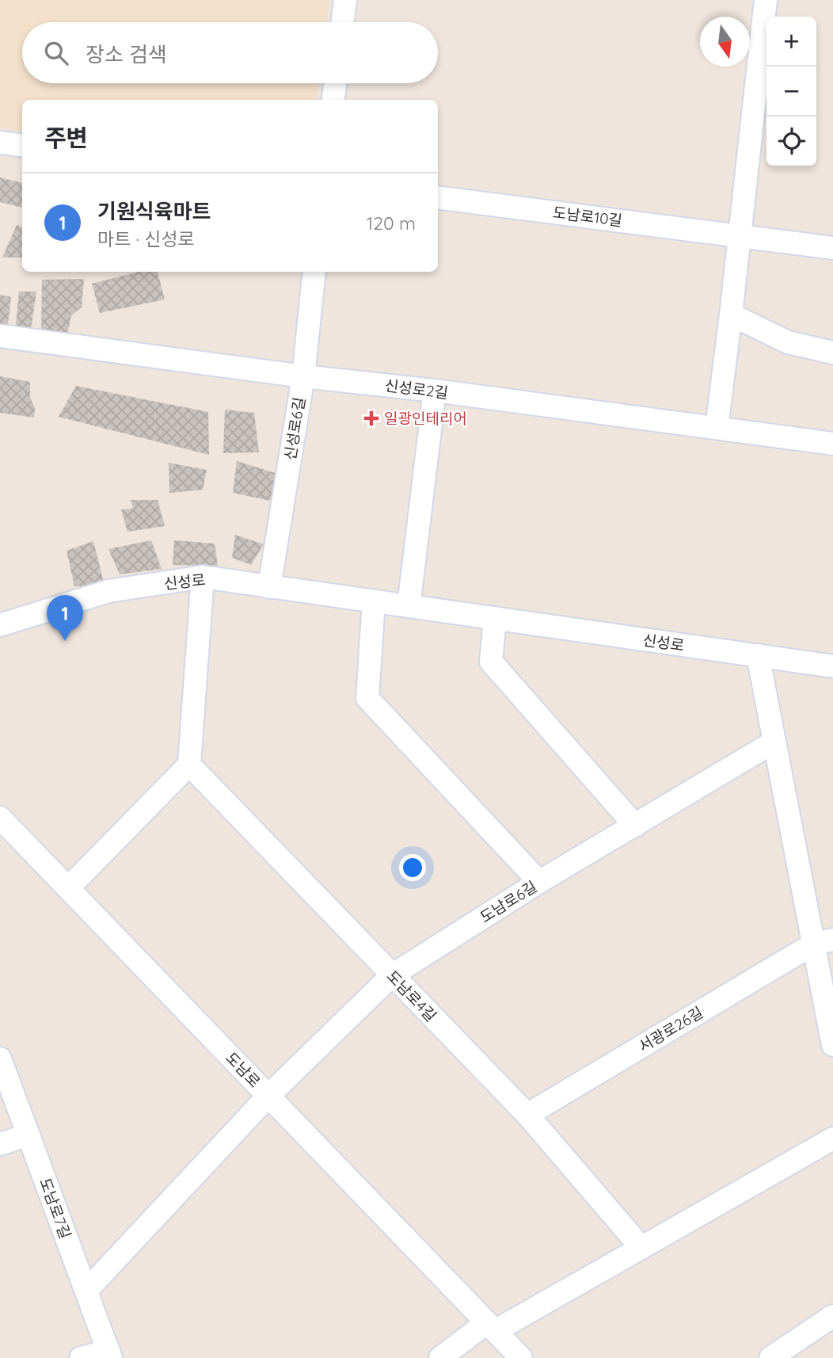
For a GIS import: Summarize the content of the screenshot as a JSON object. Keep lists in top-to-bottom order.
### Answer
{
  "streets": {
    "street": [
      "도남로10길",
      "신성로2길",
      "신성로6길",
      "신성로",
      "도남로6길",
      "도남로4길",
      "서광로26길",
      "도남로",
      "도남로7길"
    ]
  },
  "crossings": [
    ["신성로2길", "신성로6길"],
    ["신성로6길", "신성로"],
    ["도남로6길", "도남로4길"],
    ["도남로6길", "도남로"],
    ["도남로6길", "도남로7길"],
    ["도남로4길", "서광로26길"]
  ],
  "places": {
    "health": ["일광인테리어"]
  },
  "north": "bottom",
  "page": {
    "map_buttons": ["+", "−"],
    "search": "장소 검색",
    "heading": "주변",
    "list": [
      {
        "mark": "1",
        "name": "기원식육마트",
        "note": "마트 · 신성로",
        "value": "120 m"
      }
    ],
    "pins": "1"
  }
}
